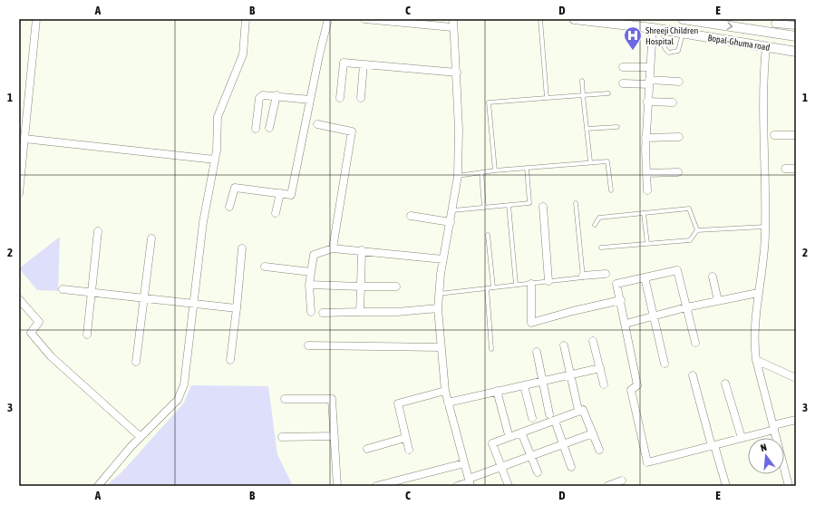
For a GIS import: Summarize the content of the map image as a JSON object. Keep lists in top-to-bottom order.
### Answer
{
  "streets": {
    "street": ["Bopal-Ghuma road"]
  },
  "places": {
    "hospital": ["Shreeji Children Hospital"]
  },
  "north": "top",
  "grid": {
    "columns": [
      "A",
      "B",
      "C",
      "D",
      "E"
    ],
    "rows": ["1", "2", "3"]
  }
}
